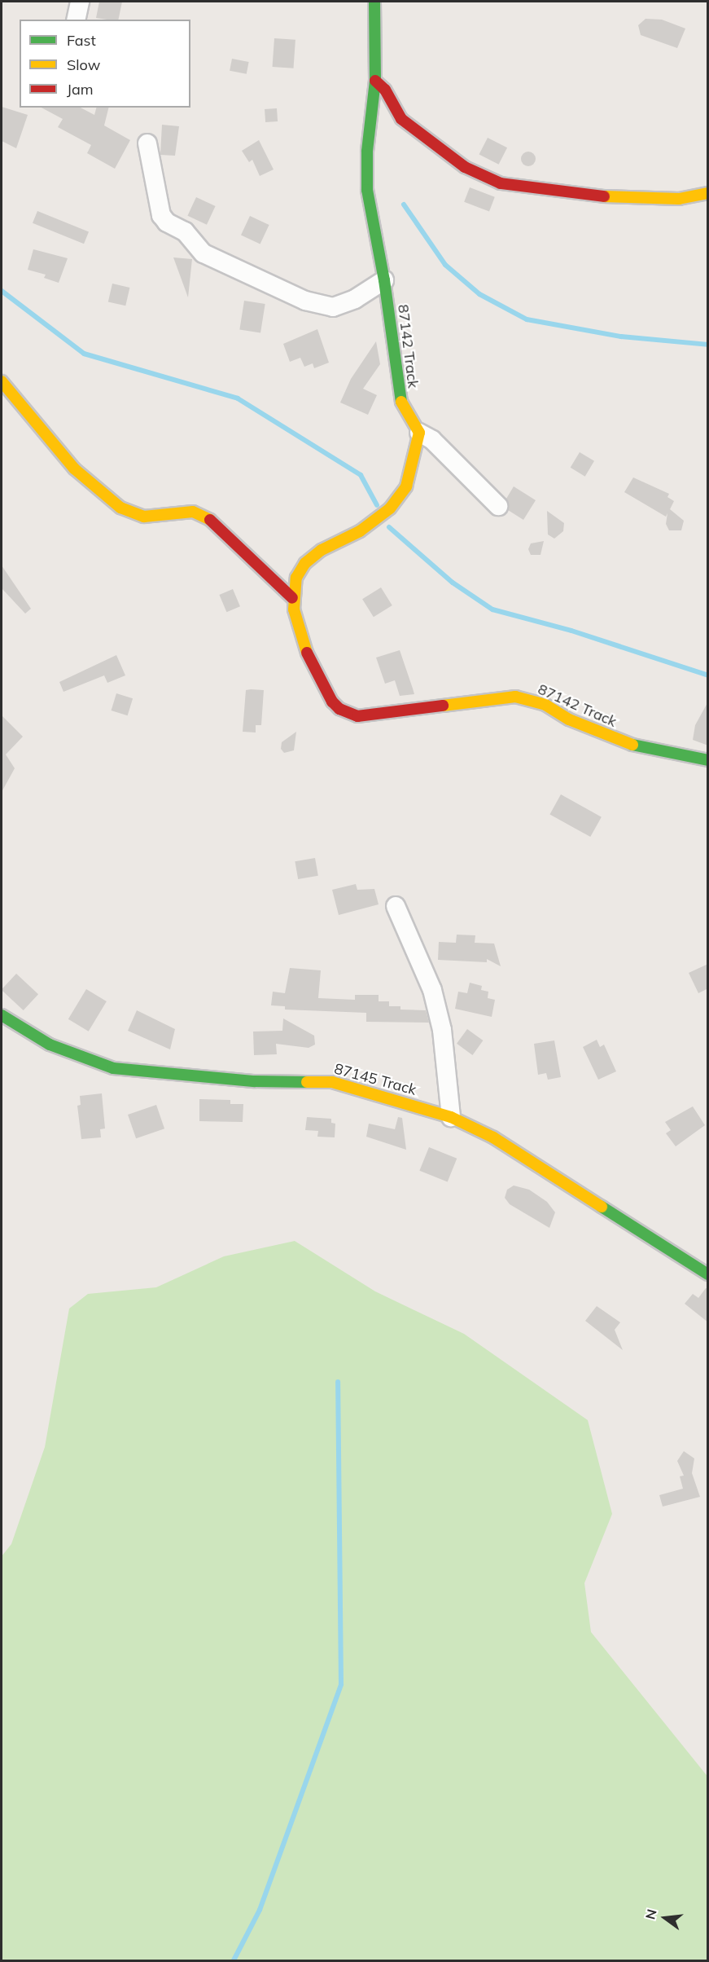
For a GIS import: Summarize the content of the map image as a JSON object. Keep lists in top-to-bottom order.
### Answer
{
  "streets": {
    "street": ["87142 Track", "87145 Track"]
  },
  "legend": ["Fast", "Slow", "Jam"],
  "north": "left"
}
